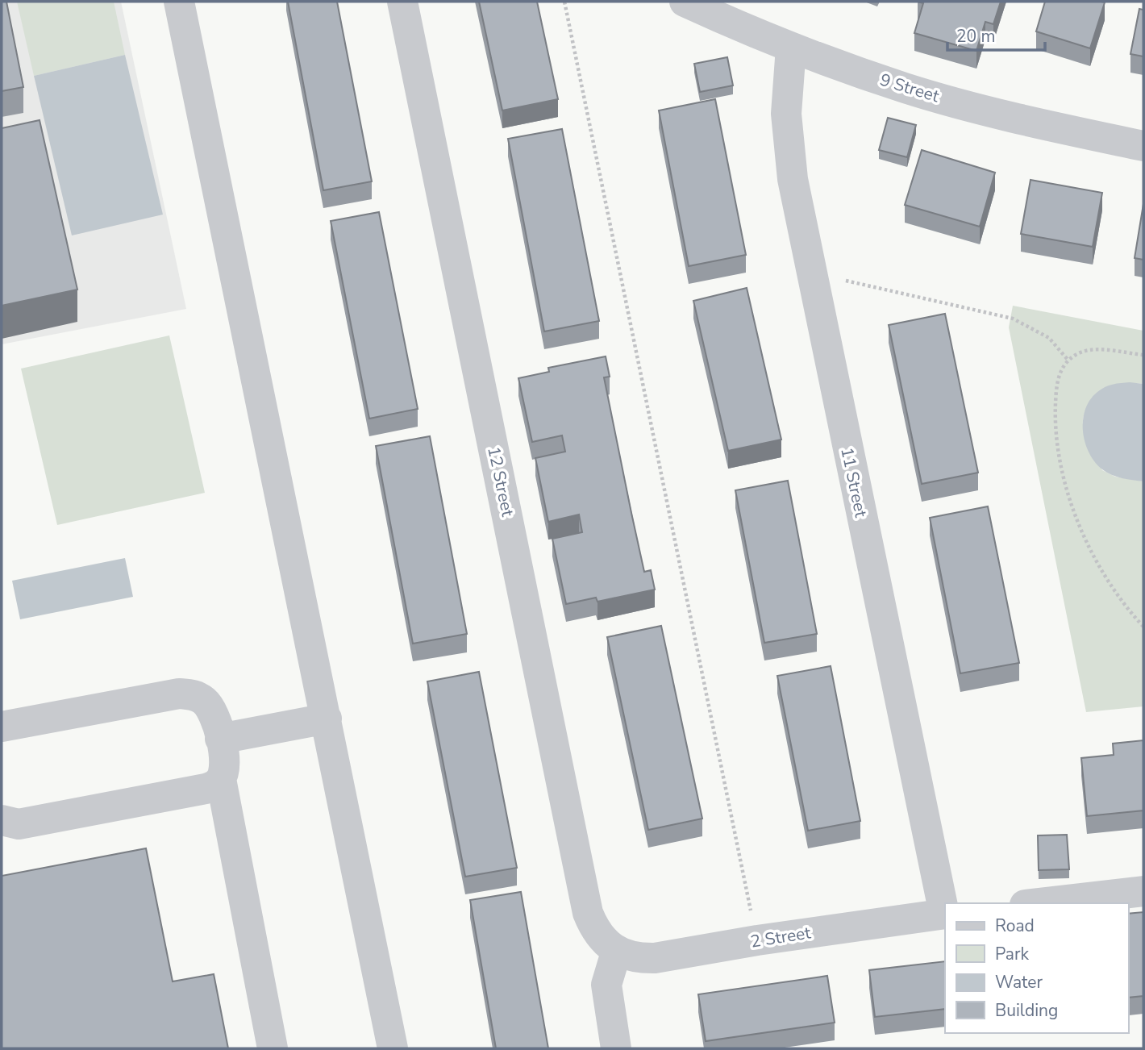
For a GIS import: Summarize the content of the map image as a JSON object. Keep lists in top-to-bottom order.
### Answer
{
  "streets": {
    "street": [
      "9 Street",
      "12 Street",
      "11 Street",
      "2 Street"
    ]
  },
  "crossings": [
    ["9 Street", "11 Street"],
    ["12 Street", "2 Street"],
    ["11 Street", "2 Street"]
  ],
  "legend": [
    "Road",
    "Park",
    "Water",
    "Building"
  ],
  "scale_bar": "20 m"
}
